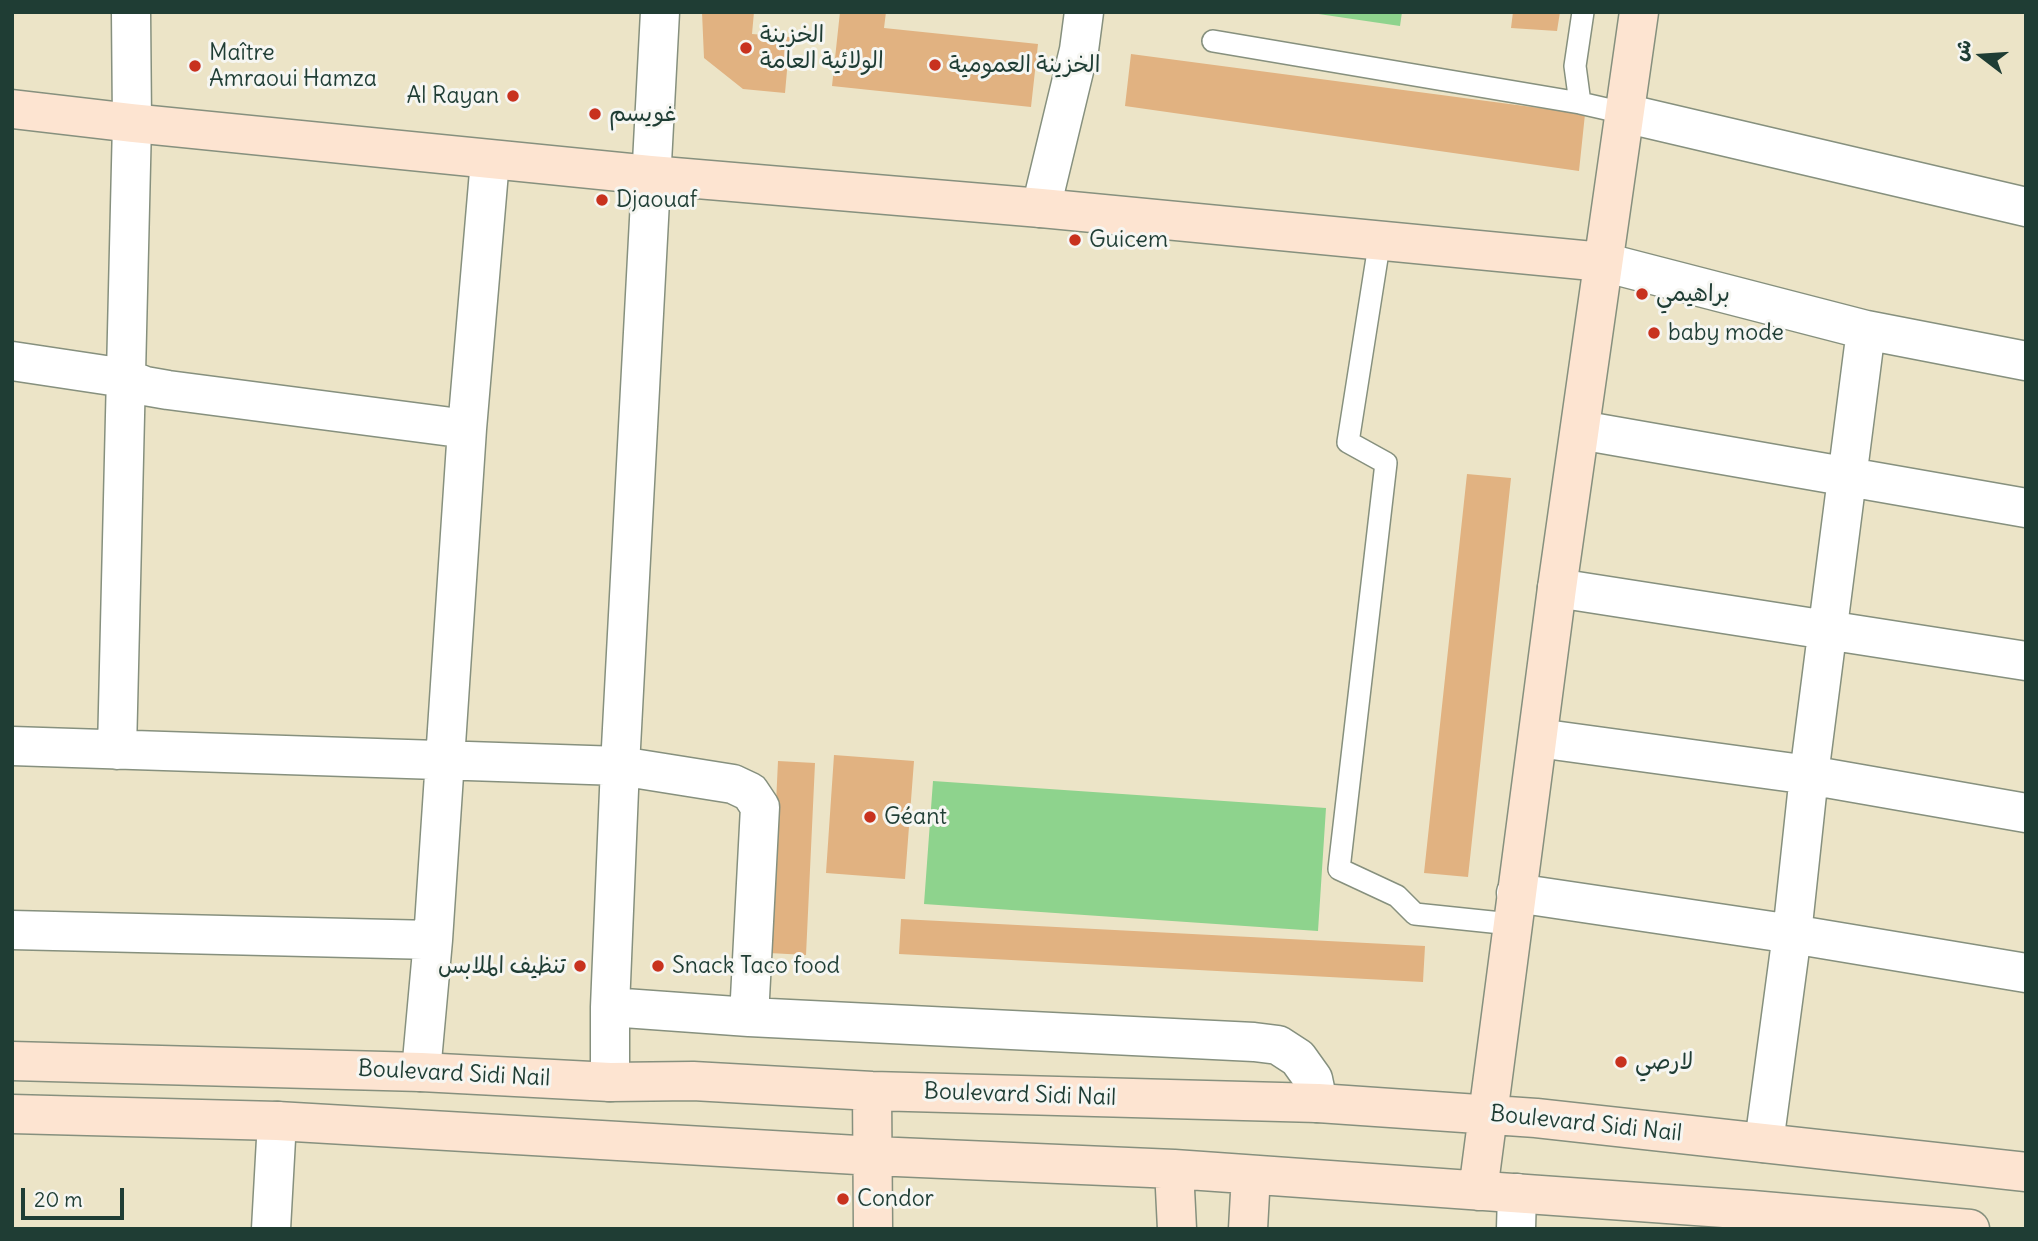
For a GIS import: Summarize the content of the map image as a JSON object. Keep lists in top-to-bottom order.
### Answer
{
  "streets": {
    "main road": ["Boulevard Sidi Nail"]
  },
  "places": [
    "الخزينة الولائية العامة",
    "الخزينة العمومية",
    "Maître Amraoui Hamza",
    "Al Rayan",
    "غويسم",
    "Djaouaf",
    "Guicem",
    "براهيمي",
    "baby mode",
    "Géant",
    "تنظيف الملابس",
    "Snack Taco food",
    "لارصي",
    "Condor"
  ],
  "scale_bar": "20 m",
  "north": "left"
}
